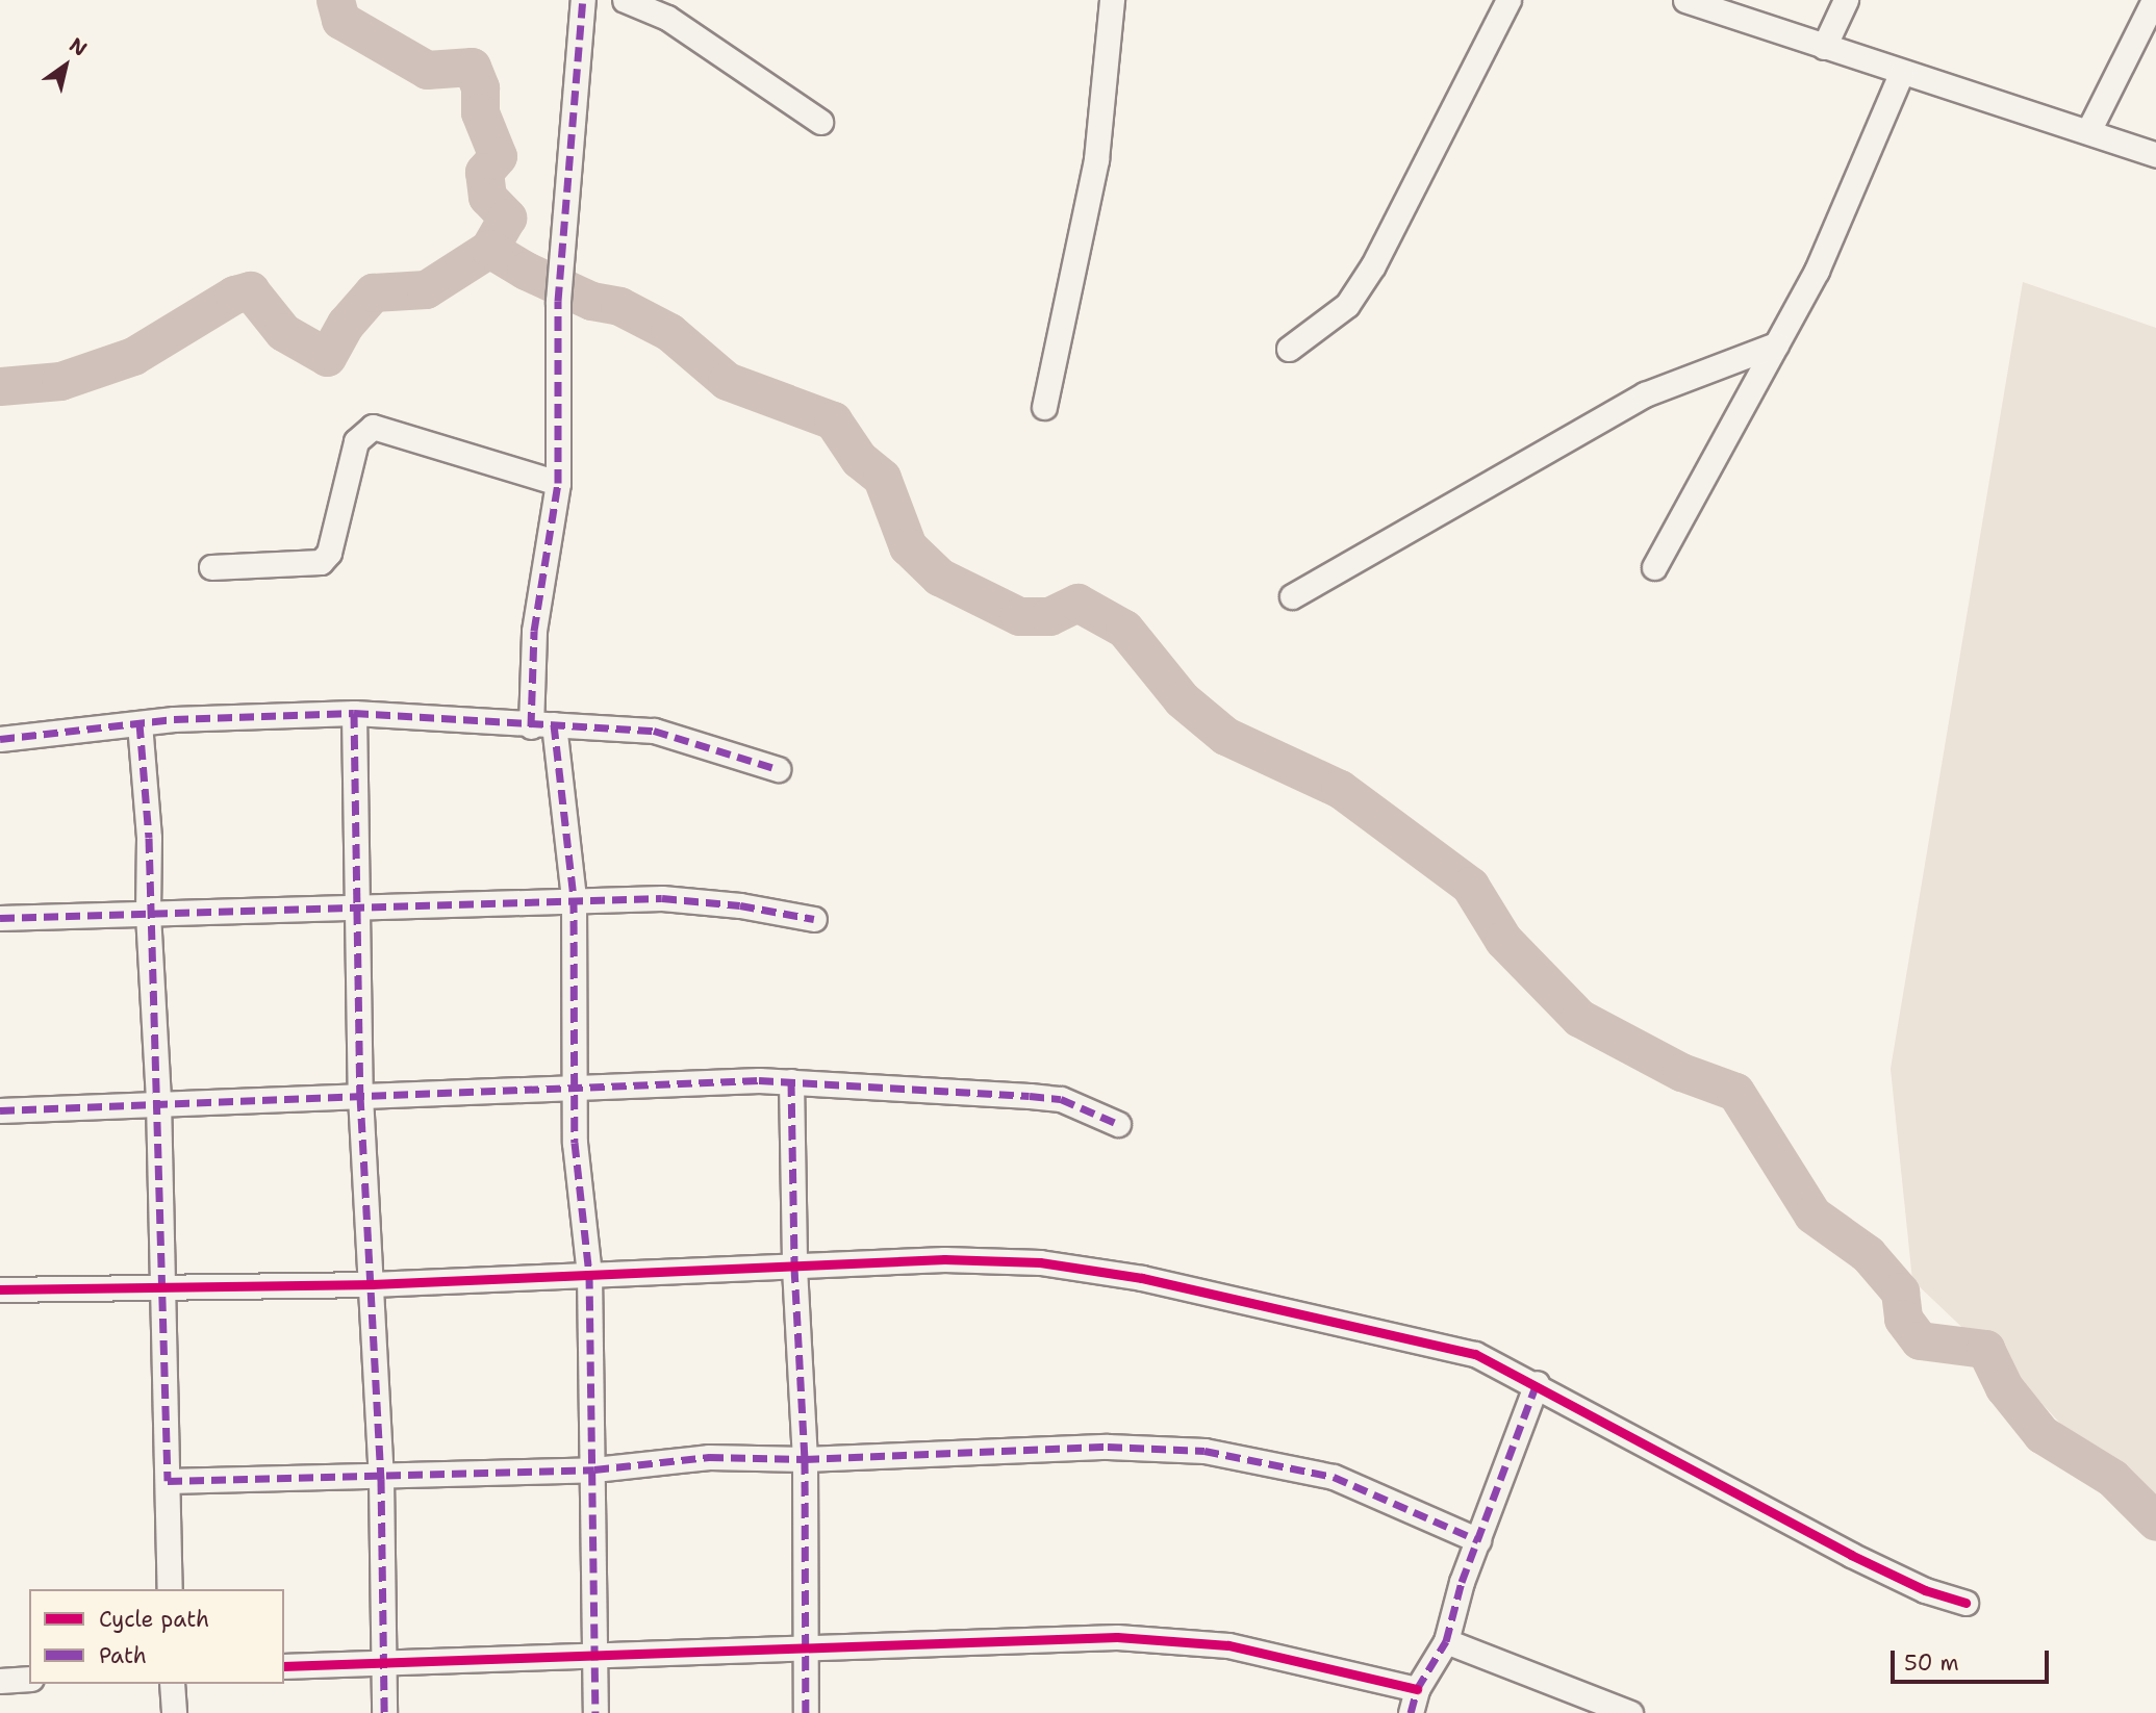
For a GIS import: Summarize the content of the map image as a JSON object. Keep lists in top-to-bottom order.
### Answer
{
  "legend": ["Cycle path", "Path"],
  "scale_bar": "50 m",
  "north": "top right"
}
